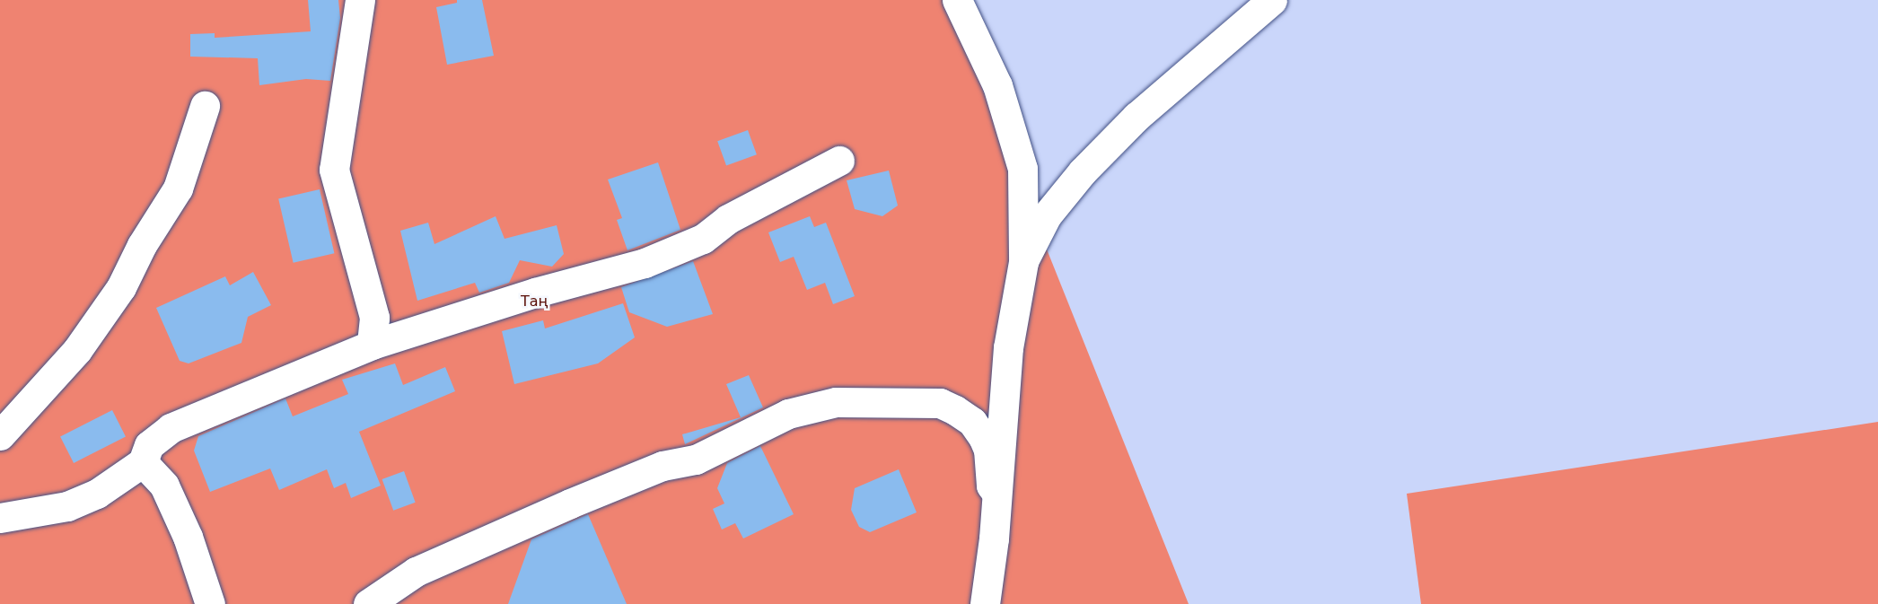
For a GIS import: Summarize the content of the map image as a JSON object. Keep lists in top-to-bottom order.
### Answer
{
  "parks": ["Таң"]
}
